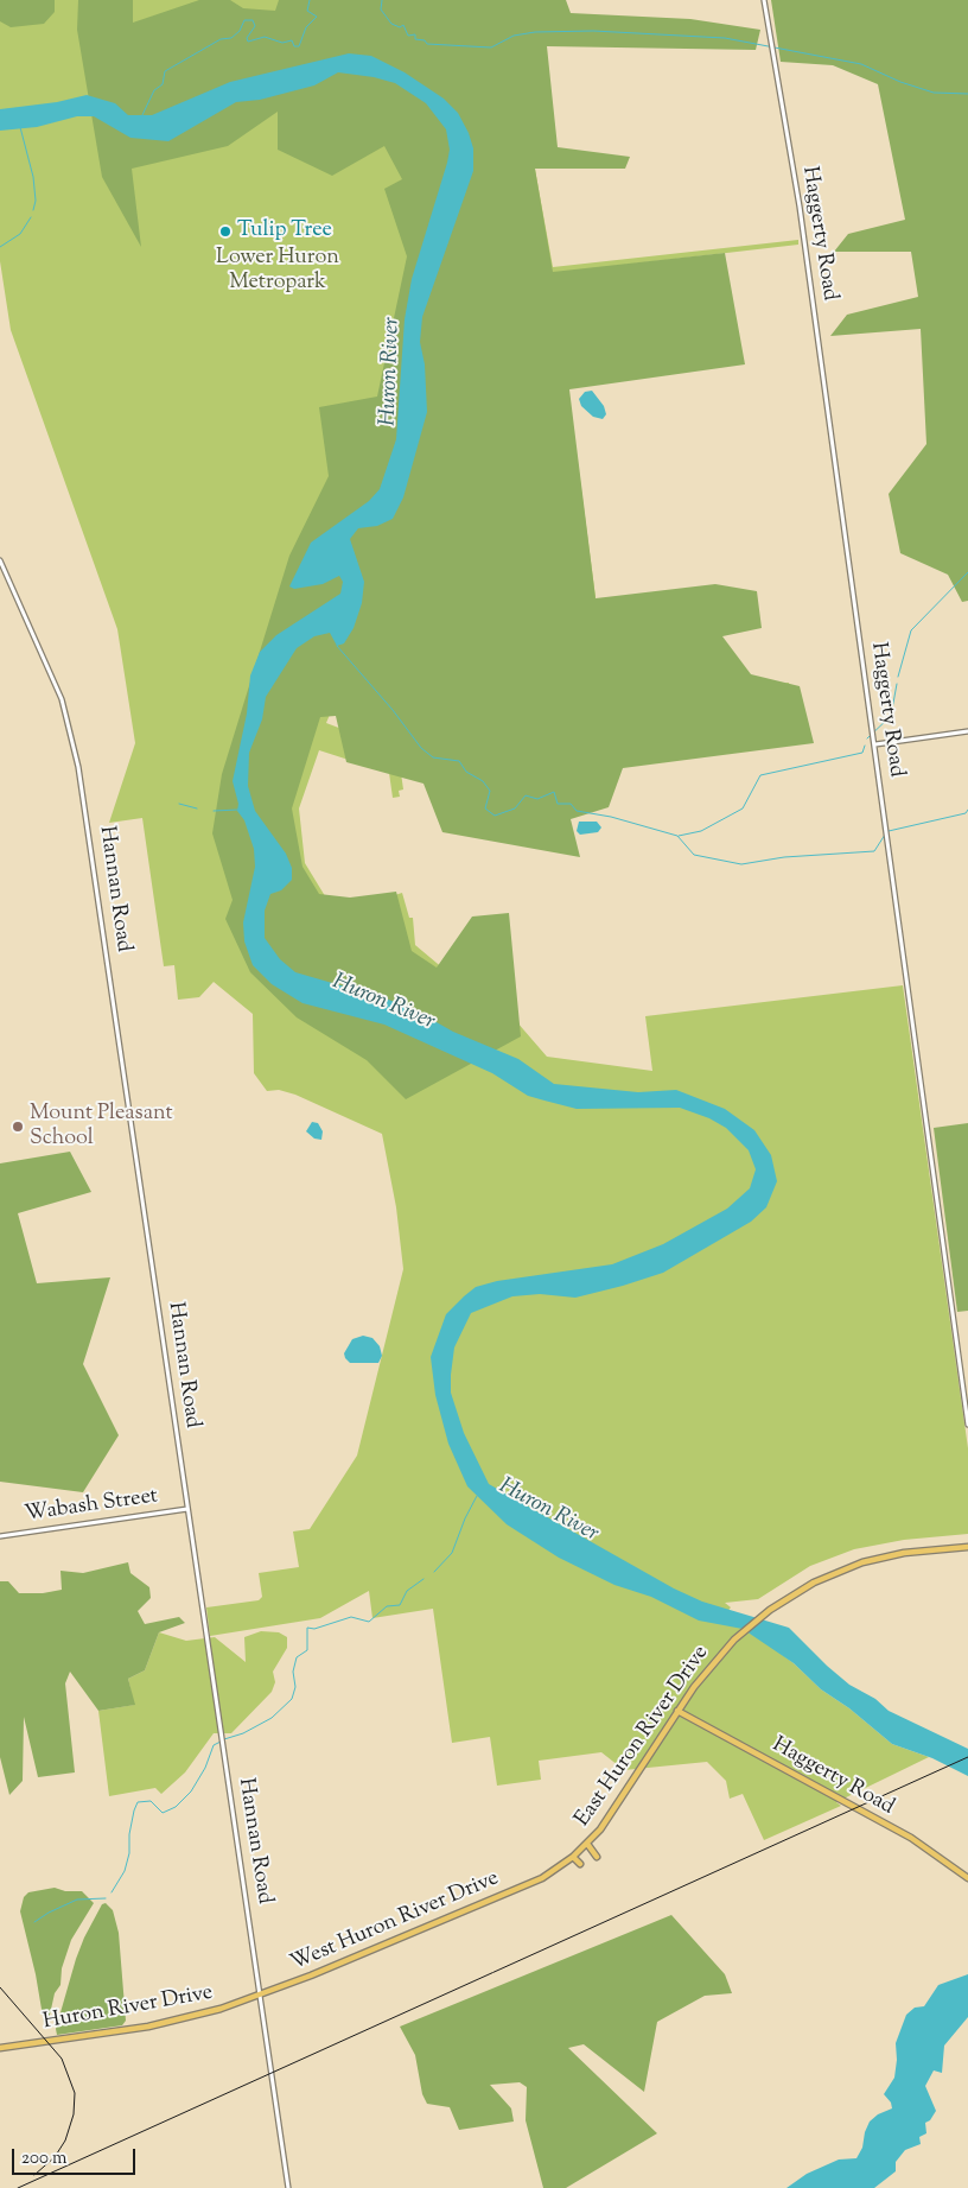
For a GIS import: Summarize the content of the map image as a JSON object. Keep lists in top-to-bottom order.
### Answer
{
  "streets": {
    "main road": [
      "Haggerty Road",
      "East Huron River Drive",
      "West Huron River Drive",
      "Huron River Drive"
    ],
    "street": ["Hannan Road", "Wabash Street"]
  },
  "crossings": [
    ["Haggerty Road", "East Huron River Drive"],
    ["Hannan Road", "Wabash Street"],
    ["Hannan Road", "West Huron River Drive"],
    ["Hannan Road", "Huron River Drive"],
    ["East Huron River Drive", "West Huron River Drive"],
    ["West Huron River Drive", "Huron River Drive"]
  ],
  "water": ["Huron River"],
  "parks": ["Lower Huron Metropark"],
  "places": ["Tulip Tree", "Mount Pleasant School"],
  "scale_bar": "200 m"
}
